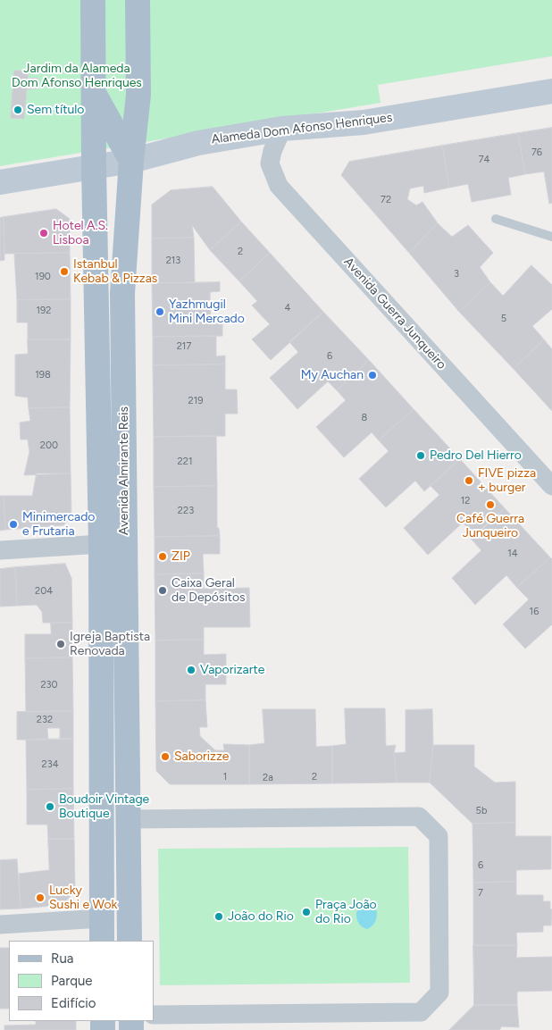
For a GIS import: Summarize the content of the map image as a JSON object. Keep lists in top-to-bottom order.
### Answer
{
  "streets": {
    "main road": ["Alameda Dom Afonso Henriques", "Avenida Almirante Reis"],
    "street": ["Avenida Guerra Junqueiro"]
  },
  "crossings": [
    ["Alameda Dom Afonso Henriques", "Avenida Guerra Junqueiro"],
    ["Alameda Dom Afonso Henriques", "Avenida Almirante Reis"]
  ],
  "parks": ["Jardim da Alameda Dom Afonso Henriques"],
  "places": [
    "Sem título",
    "Hotel A.S. Lisboa",
    "Istanbul Kebab & Pizzas",
    "Yazhmugil Mini Mercado",
    "My Auchan",
    "Pedro Del Hierro",
    "FIVE pizza + burger",
    "Café Guerra Junqueiro",
    "Minimercado e Frutaria",
    "ZIP",
    "Caixa Geral de Depósitos",
    "Igreja Baptista Renovada",
    "Vaporizarte",
    "Saborizze",
    "Boudoir Vintage Boutique",
    "Lucky Sushi e Wok",
    "Praça João do Rio",
    "João do Rio"
  ],
  "house_numbers": [
    "76",
    "74",
    "72",
    "2",
    "213",
    "3",
    "190",
    "4",
    "192",
    "5",
    "217",
    "6",
    "198",
    "219",
    "8",
    "200",
    "221",
    "12",
    "223",
    "14",
    "204",
    "16",
    "230",
    "232",
    "234",
    "1",
    "2",
    "2a",
    "5b",
    "6",
    "7"
  ],
  "legend": ["Rua", "Parque", "Edifício"]
}
